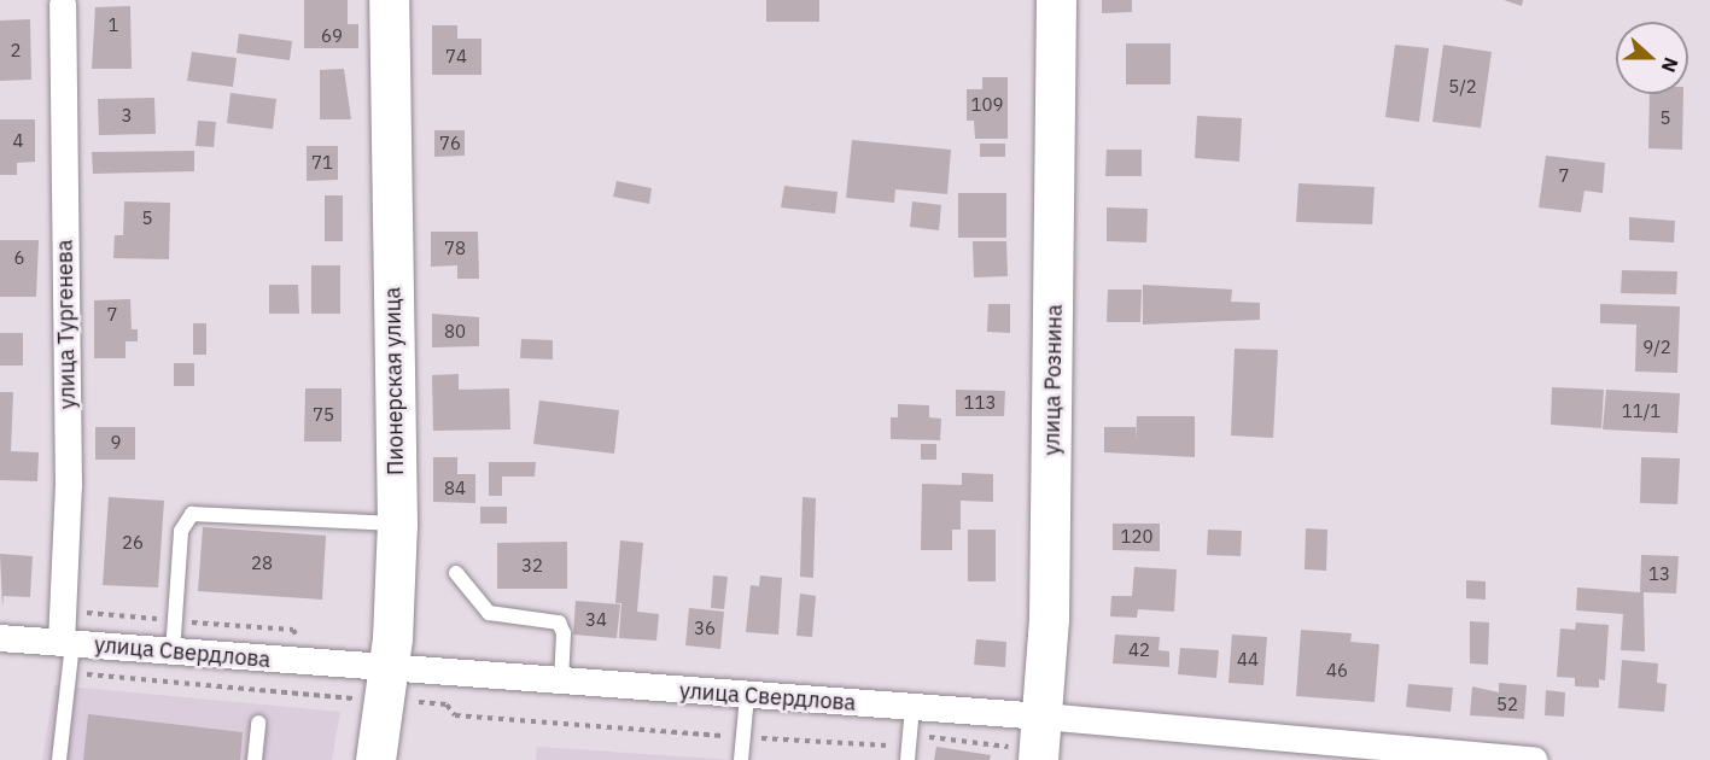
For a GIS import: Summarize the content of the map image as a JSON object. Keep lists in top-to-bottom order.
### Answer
{
  "streets": {
    "main road": ["улица Рознина", "Пионерская улица"],
    "street": ["улица Тургенева", "улица Свердлова"]
  },
  "crossings": [
    ["улица Тургенева", "улица Свердлова"],
    ["улица Рознина", "улица Свердлова"],
    ["Пионерская улица", "улица Свердлова"]
  ],
  "house_numbers": [
    "1",
    "69",
    "2",
    "74",
    "5/2",
    "109",
    "3",
    "5",
    "4",
    "76",
    "71",
    "7",
    "5",
    "78",
    "6",
    "7",
    "80",
    "9/2",
    "113",
    "11/1",
    "75",
    "9",
    "84",
    "120",
    "26",
    "28",
    "32",
    "13",
    "34",
    "36",
    "42",
    "44",
    "46",
    "52"
  ],
  "north": "right"
}
